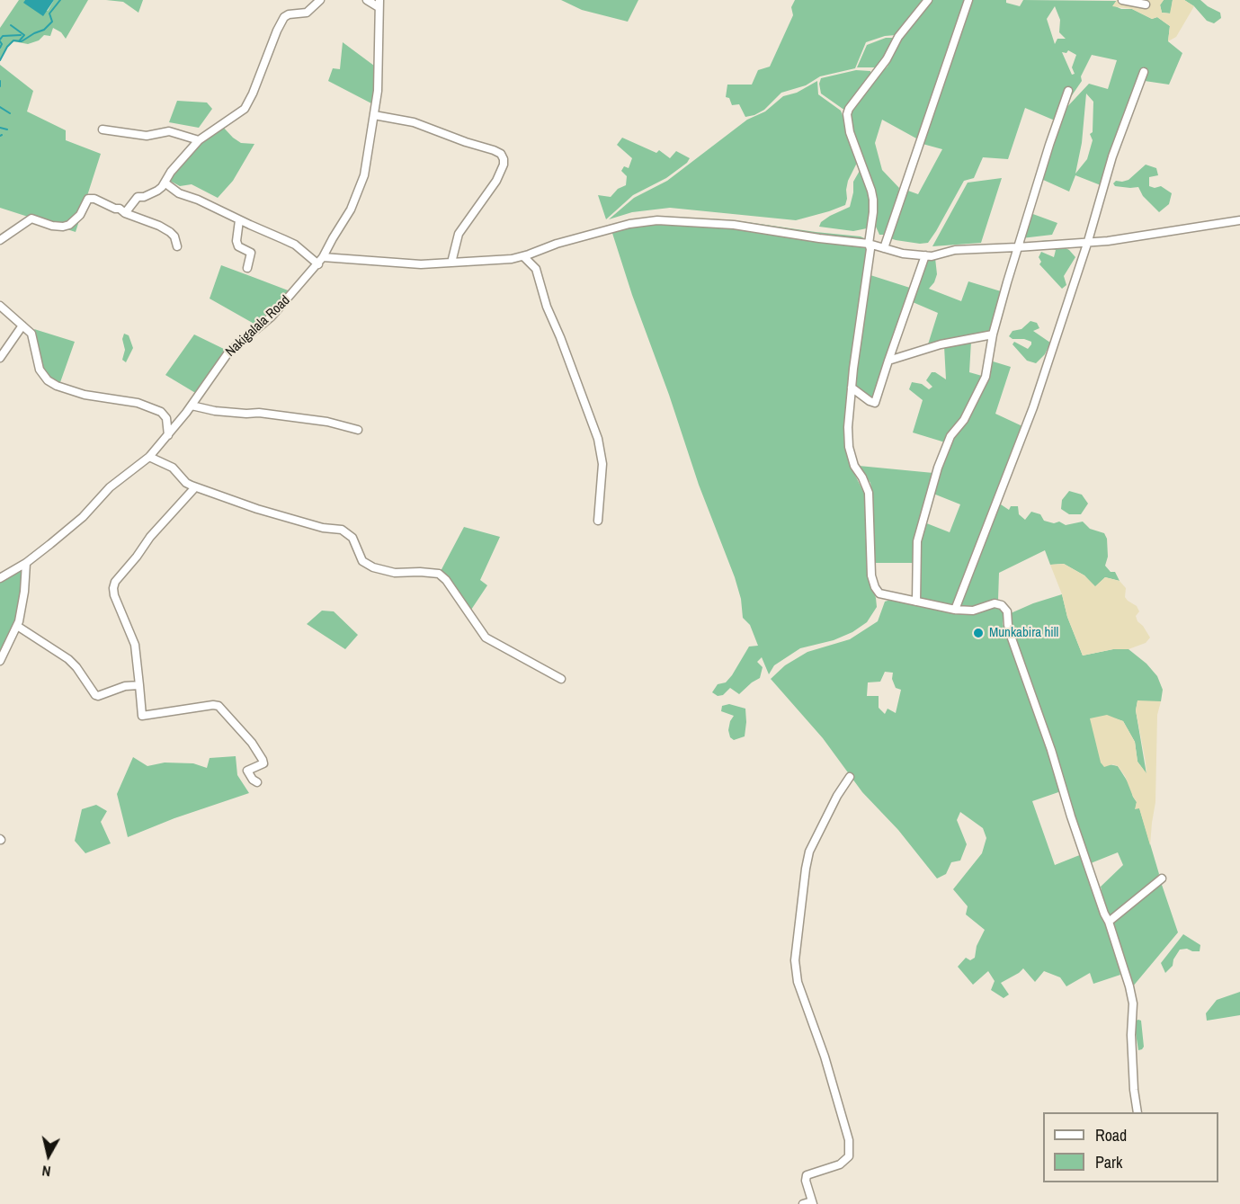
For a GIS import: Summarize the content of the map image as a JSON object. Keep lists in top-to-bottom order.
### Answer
{
  "streets": {
    "street": ["Nakigalala Road"]
  },
  "places": ["Munkabira hill"],
  "legend": ["Road", "Park"],
  "north": "bottom"
}
